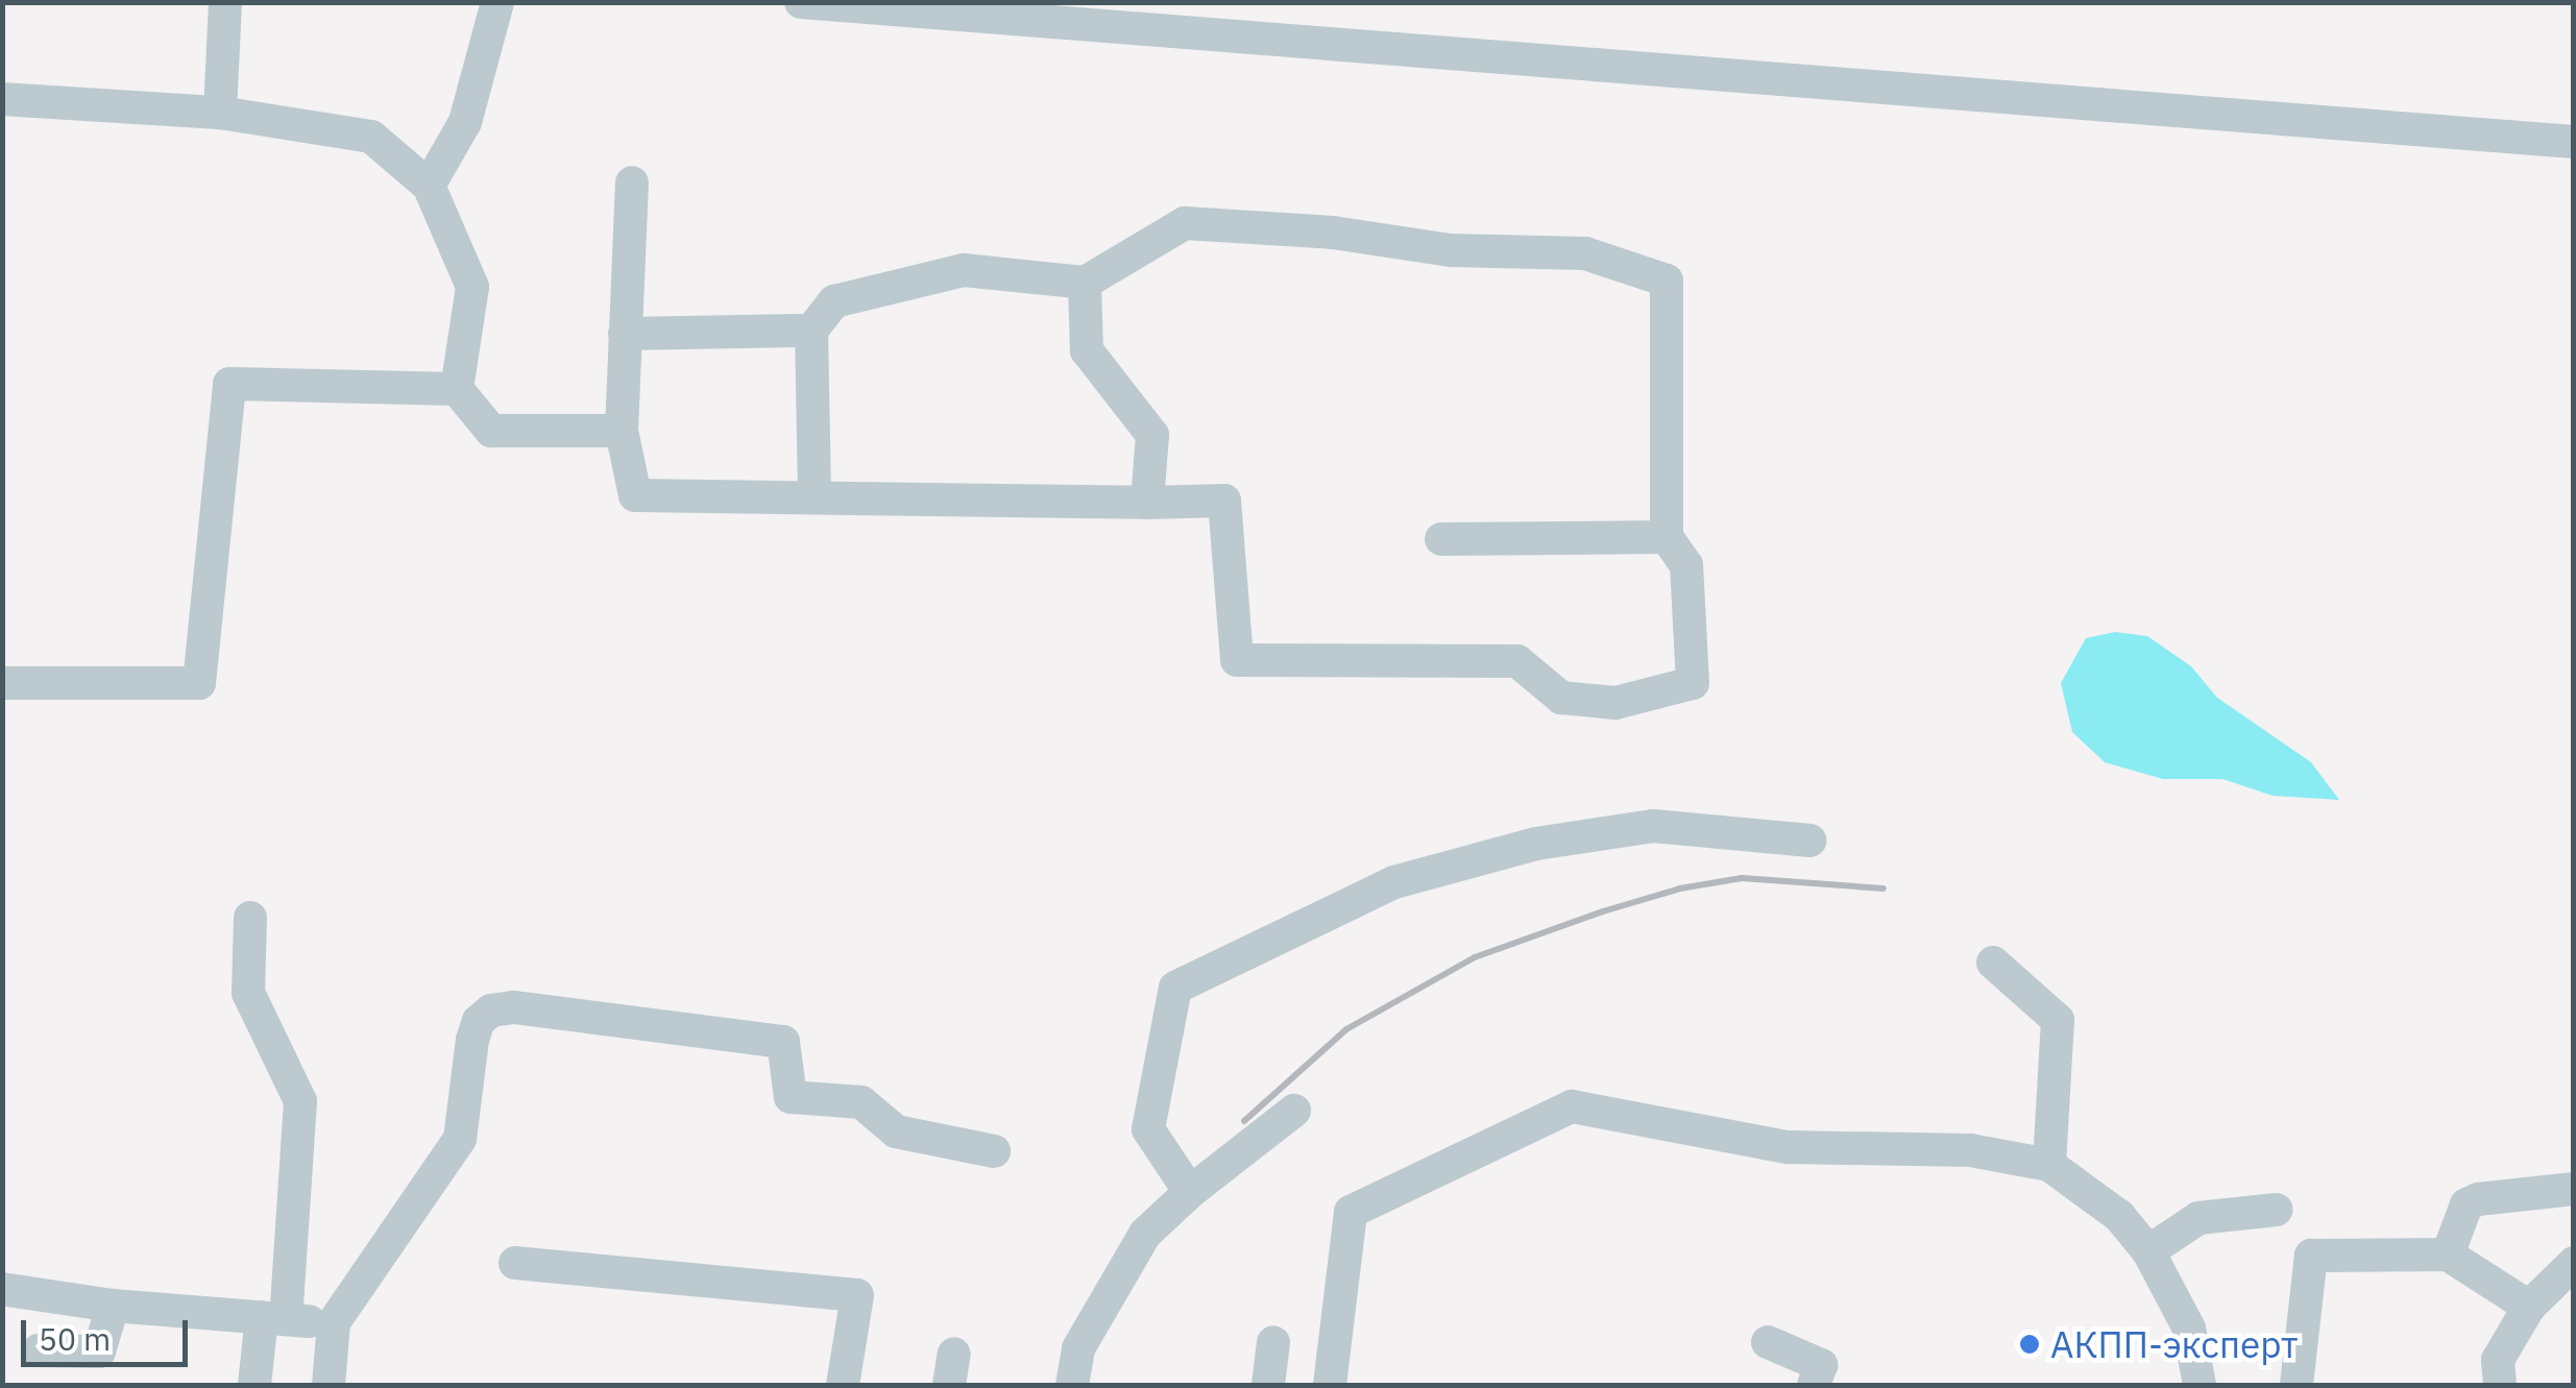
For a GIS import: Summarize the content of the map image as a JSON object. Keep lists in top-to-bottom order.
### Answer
{
  "places": ["АКПП-эксперт"],
  "scale_bar": "50 m"
}
